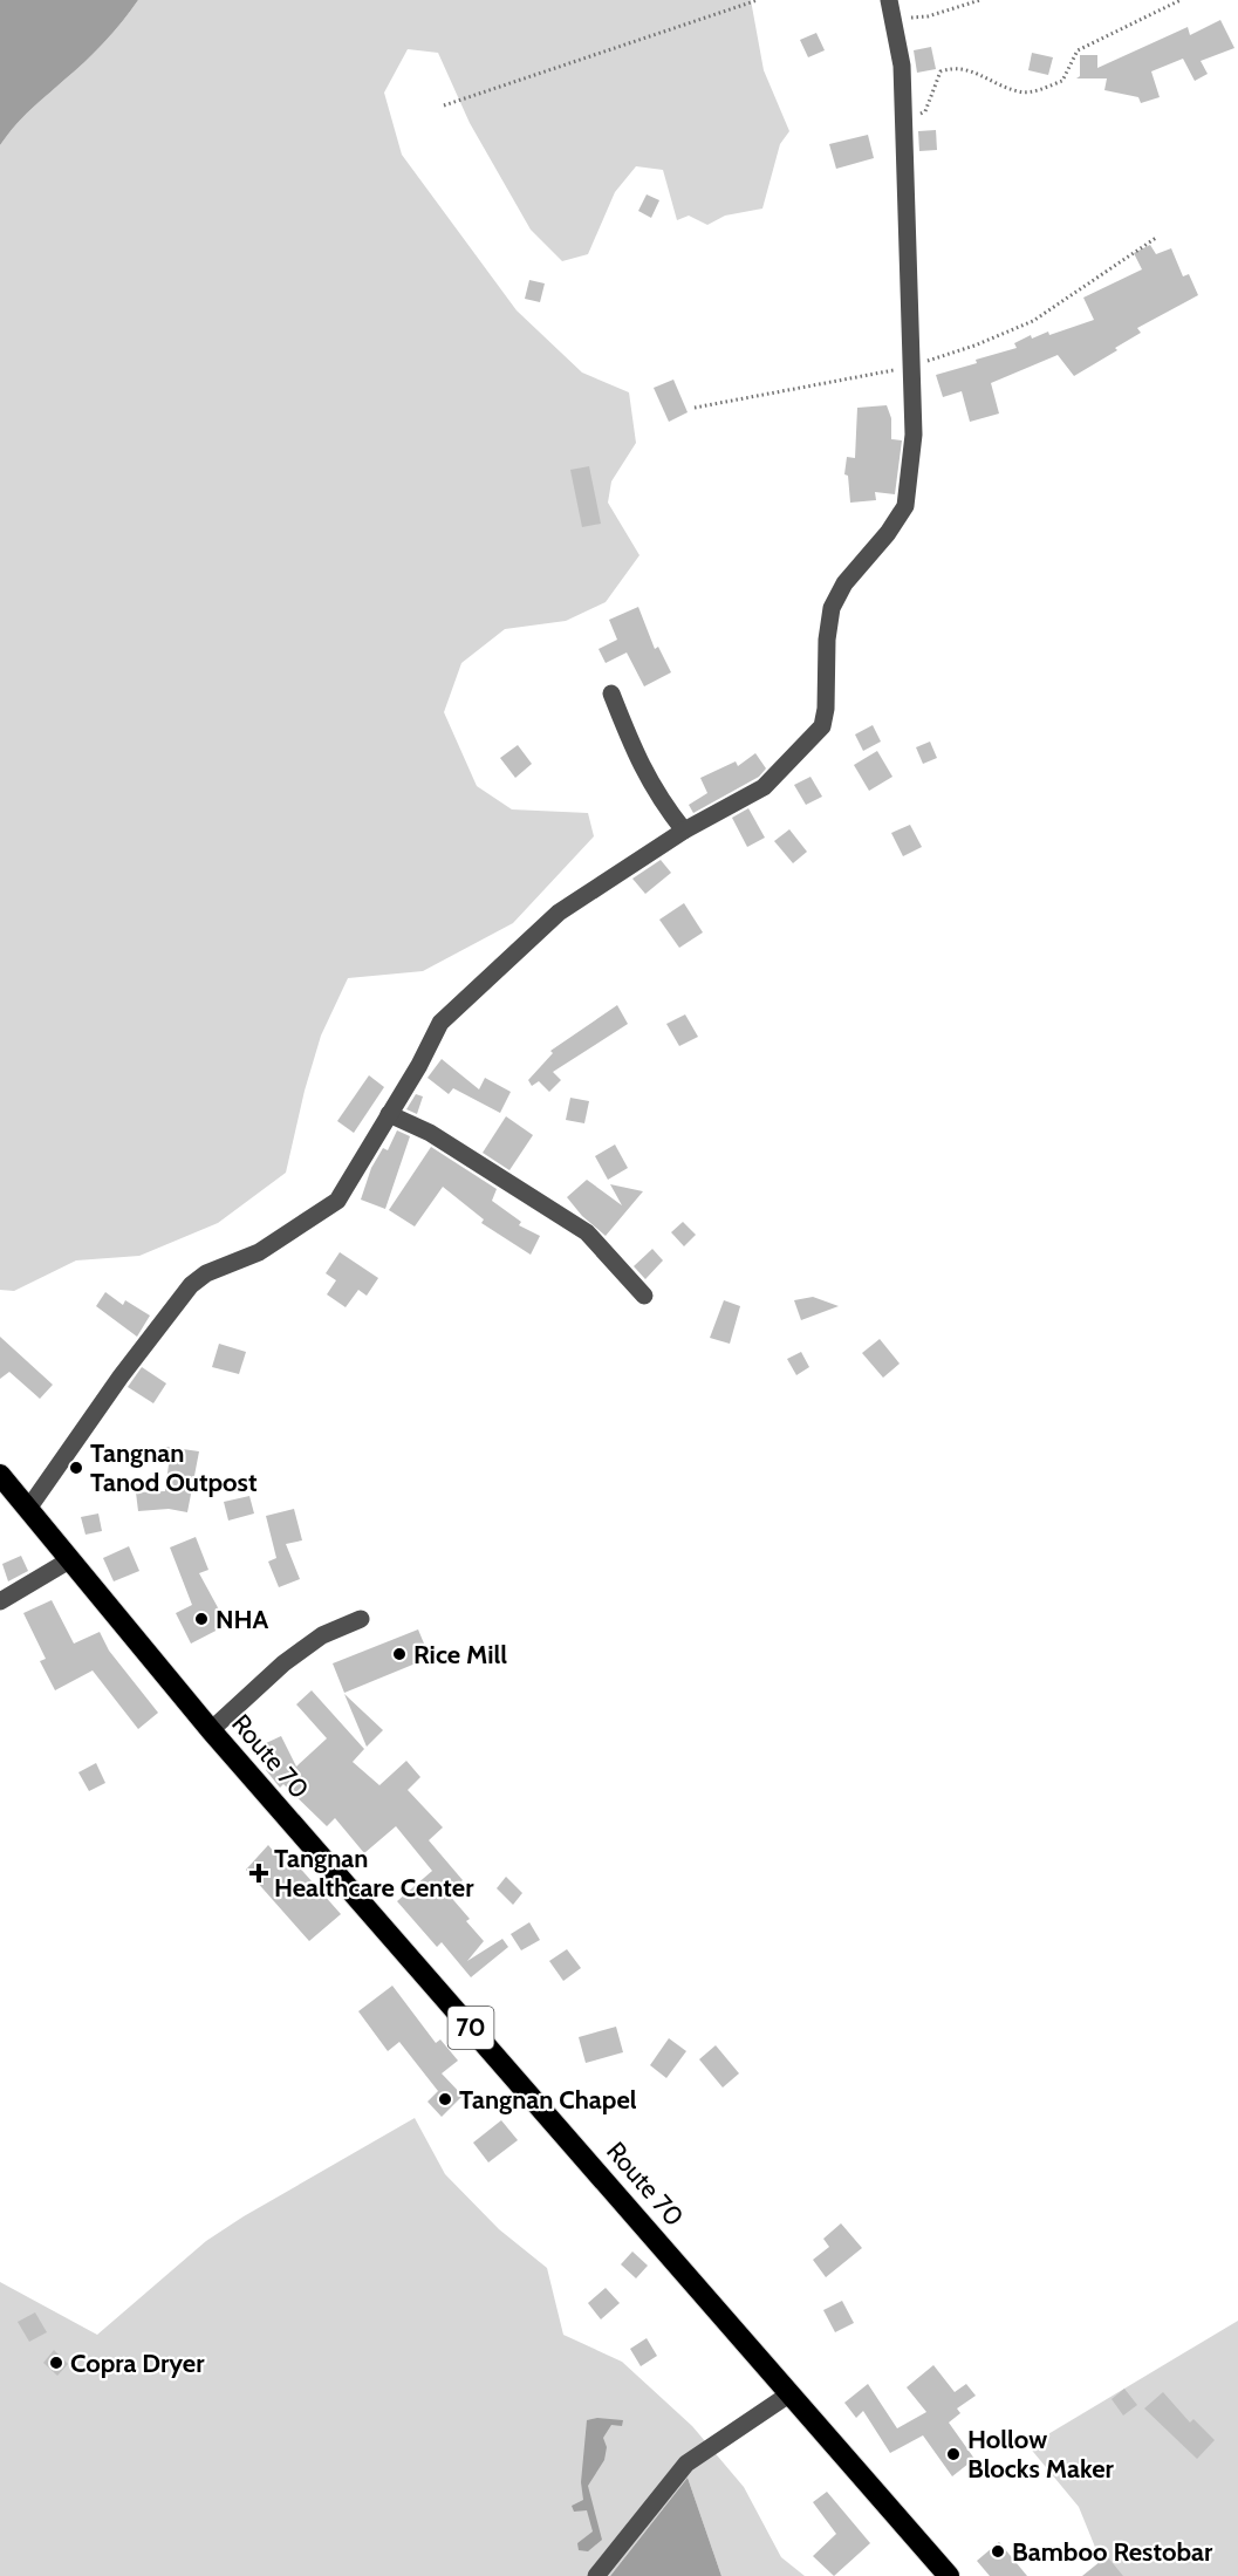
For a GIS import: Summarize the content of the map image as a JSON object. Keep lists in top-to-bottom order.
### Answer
{
  "streets": {
    "highway": ["Route 70", "70"]
  },
  "places": {
    "other": [
      "Tangnan Tanod Outpost",
      "NHA",
      "Rice Mill",
      "Tangnan Chapel",
      "Copra Dryer",
      "Hollow Blocks Maker",
      "Bamboo Restobar"
    ],
    "health": ["Tangnan Healthcare Center"]
  }
}
